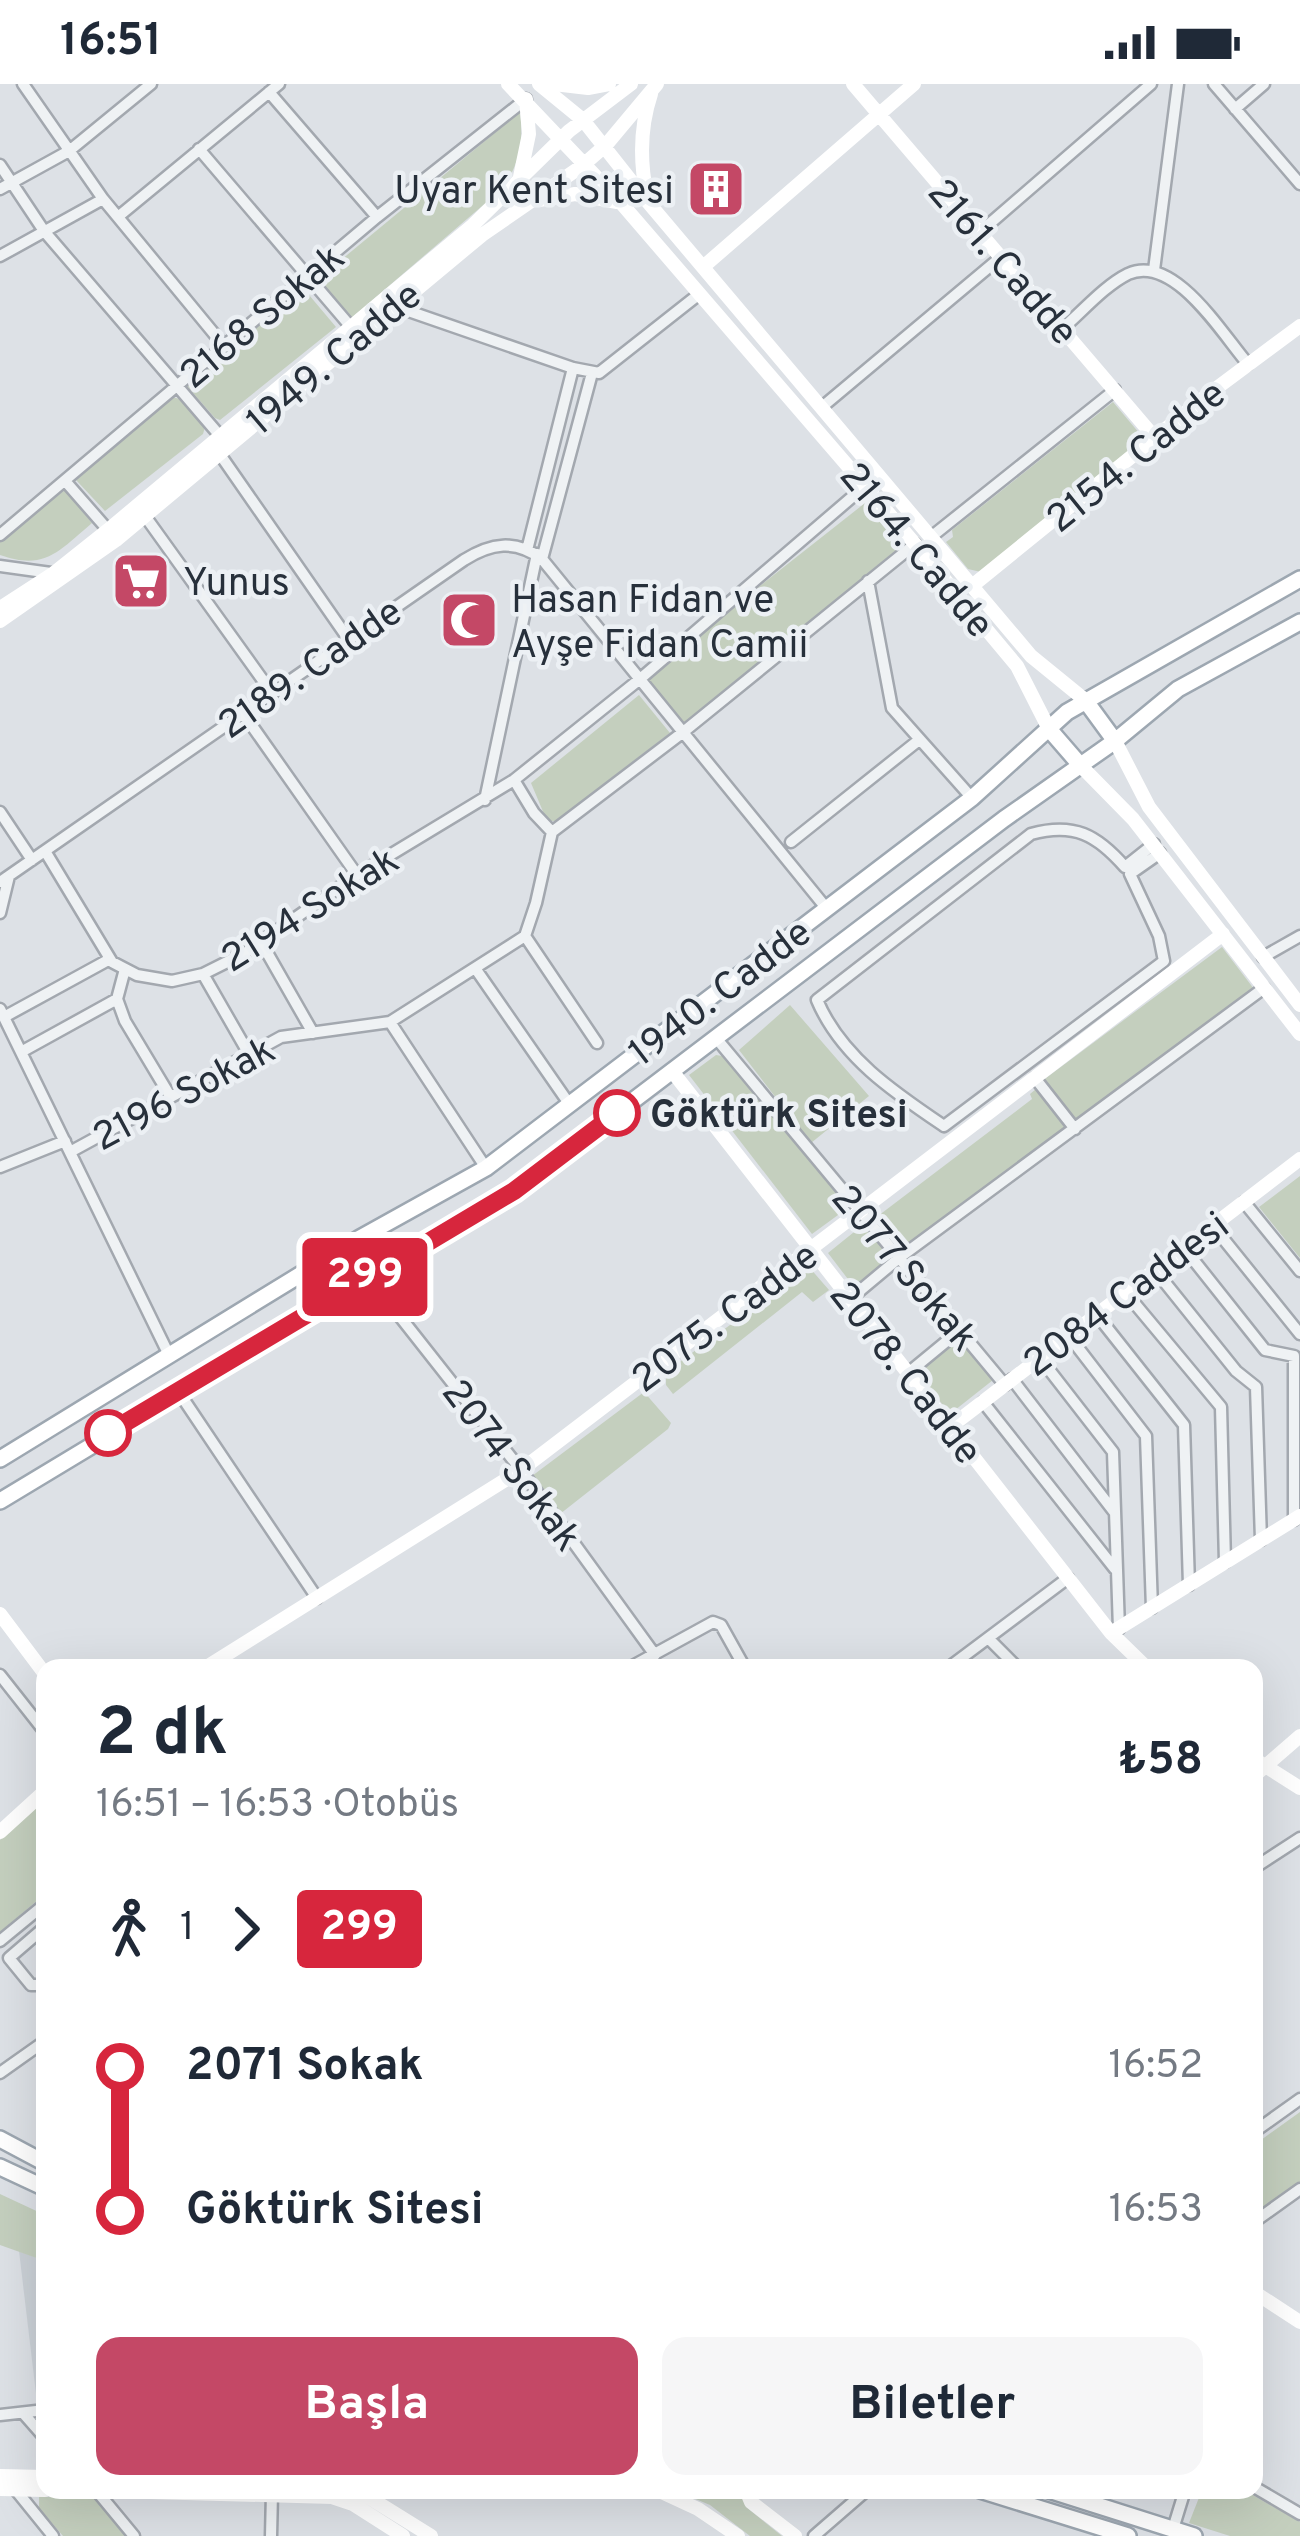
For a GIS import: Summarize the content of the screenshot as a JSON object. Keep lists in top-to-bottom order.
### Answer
{
  "streets": {
    "main road": ["2164. Cadde", "1940. Cadde"],
    "street": [
      "2161. Cadde",
      "2168 Sokak",
      "1949. Cadde",
      "2154. Cadde",
      "2189. Cadde",
      "2194 Sokak",
      "2196 Sokak",
      "2077 Sokak",
      "2084 Caddesi",
      "2075. Cadde",
      "2078. Cadde",
      "2074 Sokak"
    ]
  },
  "crossings": [
    ["2161. Cadde", "2154. Cadde"],
    ["2168 Sokak", "2164. Cadde"],
    ["1949. Cadde", "2164. Cadde"],
    ["2154. Cadde", "2164. Cadde"],
    ["2164. Cadde", "2194 Sokak"],
    ["2164. Cadde", "1940. Cadde"],
    ["2164. Cadde", "2075. Cadde"],
    ["2189. Cadde", "2194 Sokak"],
    ["1940. Cadde", "2077 Sokak"],
    ["1940. Cadde", "2078. Cadde"],
    ["1940. Cadde", "2074 Sokak"],
    ["2077 Sokak", "2084 Caddesi"],
    ["2077 Sokak", "2075. Cadde"],
    ["2084 Caddesi", "2078. Cadde"],
    ["2075. Cadde", "2078. Cadde"],
    ["2075. Cadde", "2074 Sokak"]
  ],
  "places": {
    "building": ["Uyar Kent Sitesi"],
    "supermarket": ["Yunus"],
    "mosque": ["Hasan Fidan ve Ayşe Fidan Camii"],
    "other": ["Göktürk Sitesi"]
  },
  "lines": ["bus line 299"],
  "page": {
    "status": "16:51",
    "on_map": "299",
    "heading": ["2 dk", "16:51 – 16:53 · Otobüs", "₺58"],
    "legs": ["1", "299"],
    "list": [
      {
        "name": "2071 Sokak",
        "value": "16:52"
      },
      {
        "name": "Göktürk Sitesi",
        "value": "16:53"
      }
    ],
    "buttons": ["Başla", "Biletler"]
  }
}
